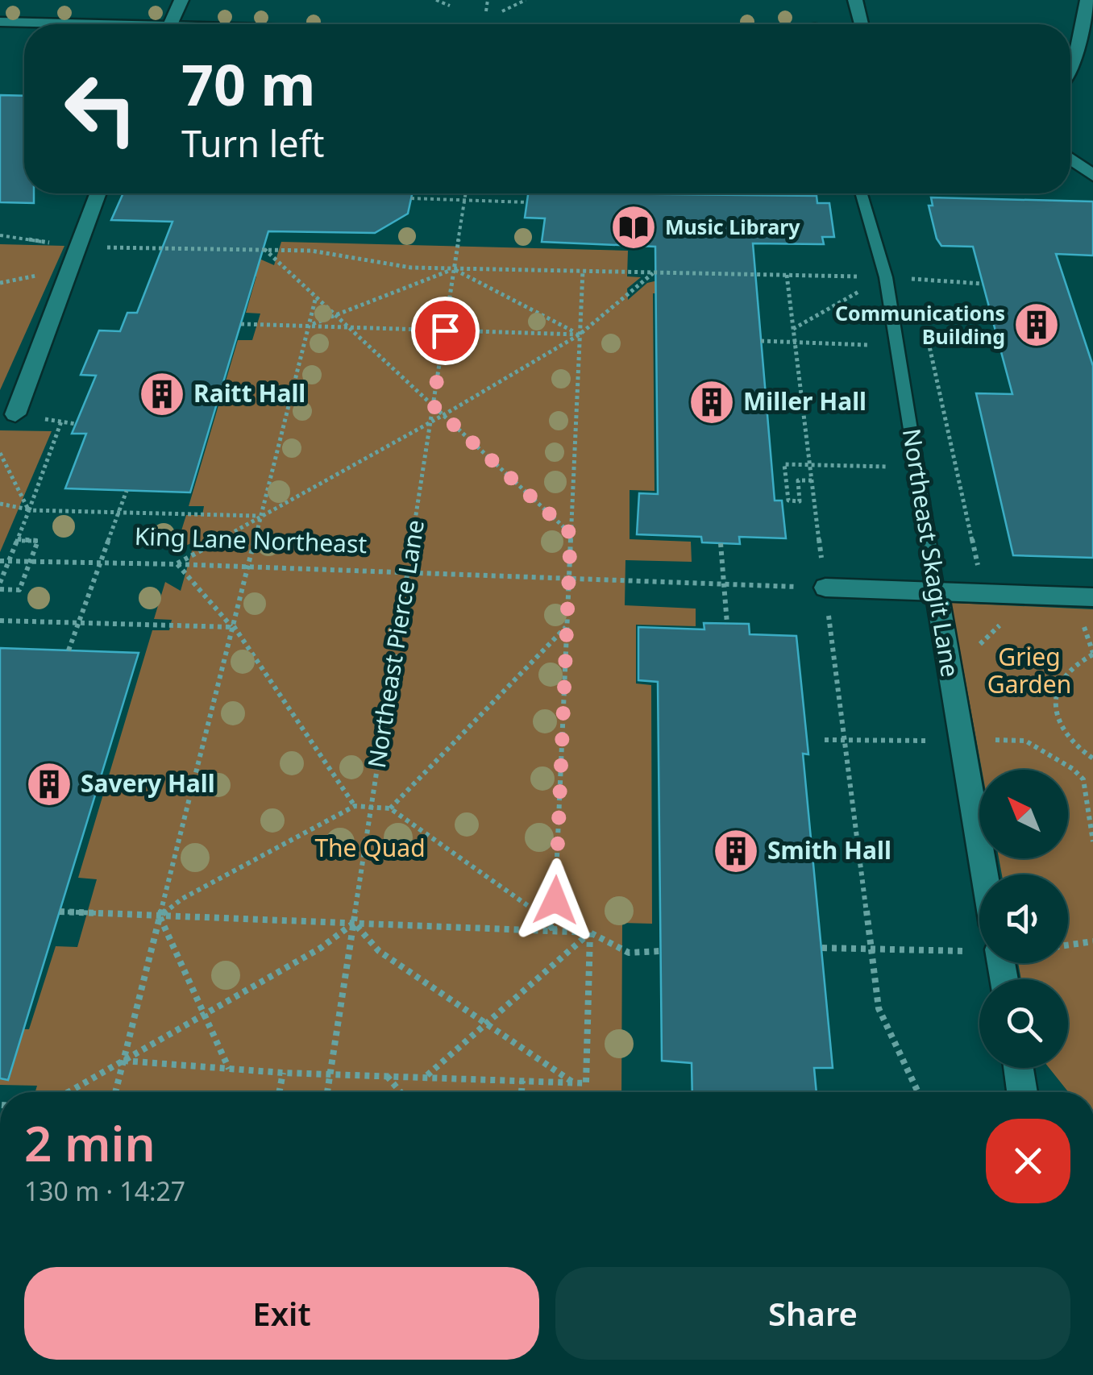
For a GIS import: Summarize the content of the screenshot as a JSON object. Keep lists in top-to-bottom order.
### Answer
{
  "streets": {
    "street": ["Northeast Skagit Lane"],
    "path": ["King Lane Northeast", "Northeast Pierce Lane"]
  },
  "crossings": [
    ["King Lane Northeast", "Northeast Pierce Lane"]
  ],
  "parks": ["Grieg Garden", "The Quad"],
  "places": {
    "library": ["Music Library"],
    "building": [
      "Communications Building",
      "Raitt Hall",
      "Miller Hall",
      "Savery Hall",
      "Smith Hall"
    ]
  },
  "north": "top left",
  "page": {
    "turn": ["70 m", "Turn left"],
    "heading": ["2 min", "130 m · 14:27"],
    "buttons": ["Exit", "Share"]
  }
}
